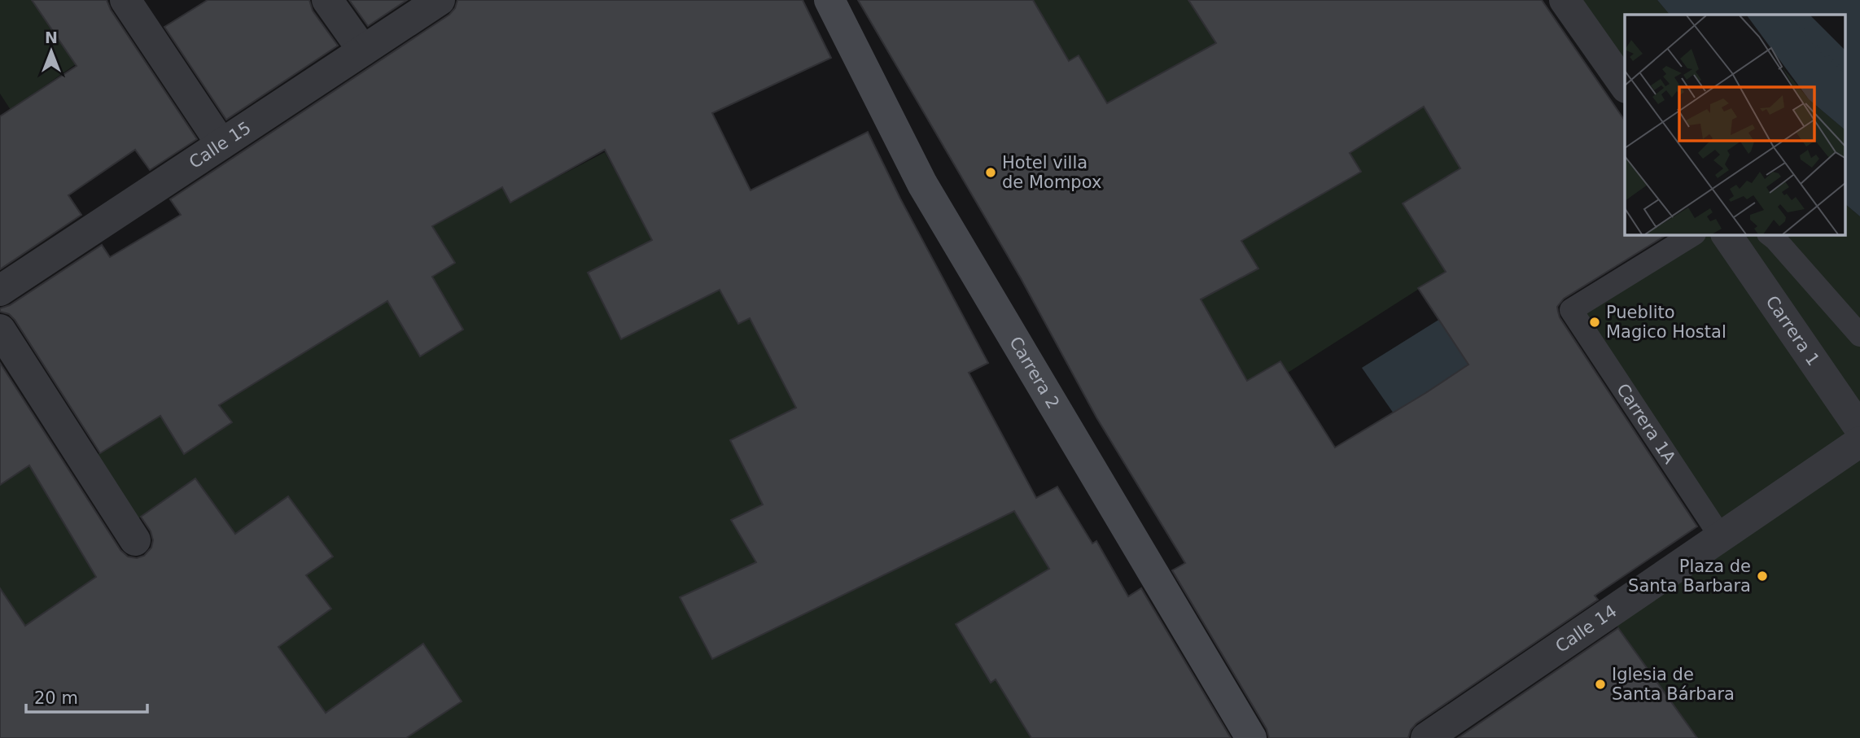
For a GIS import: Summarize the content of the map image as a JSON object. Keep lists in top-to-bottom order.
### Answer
{
  "streets": {
    "main road": ["Carrera 2"],
    "street": ["Calle 15", "Carrera 1", "Calle 14"],
    "lane": ["Carrera 1A"]
  },
  "crossings": [
    ["Carrera 1A", "Calle 14"]
  ],
  "places": [
    "Hotel villa de Mompox",
    "Pueblito Magico Hostal",
    "Plaza de Santa Barbara",
    "Iglesia de Santa Bárbara"
  ],
  "scale_bar": "20 m",
  "north": "top"
}
